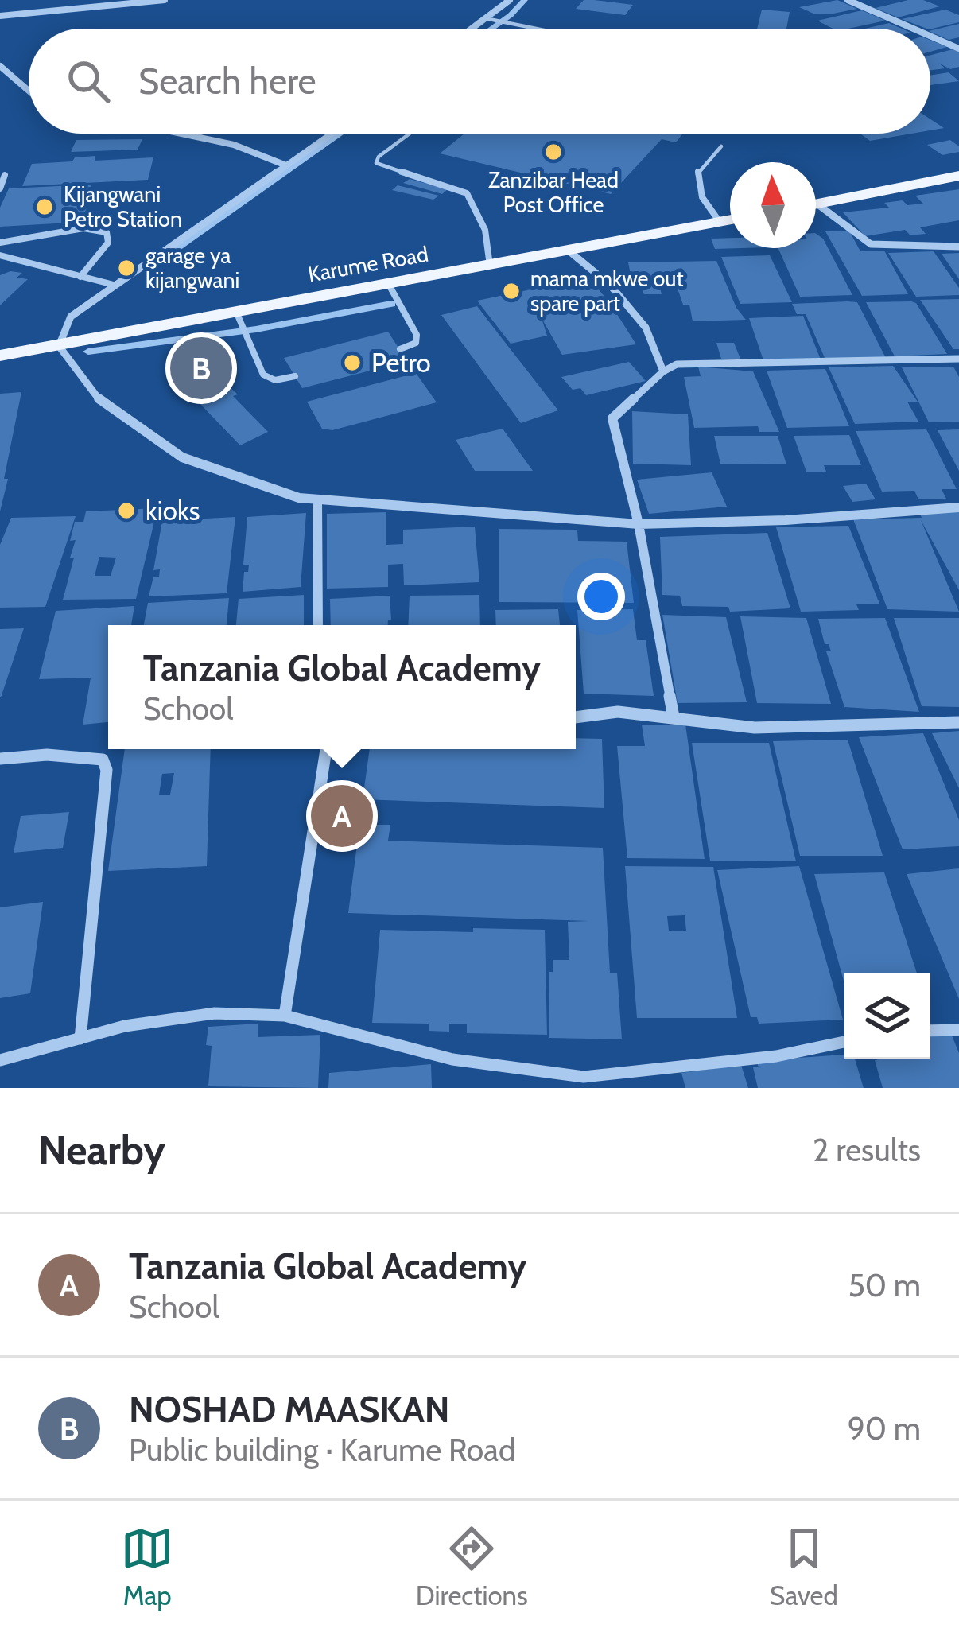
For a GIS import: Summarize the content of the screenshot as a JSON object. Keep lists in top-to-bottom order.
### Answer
{
  "streets": {
    "main road": ["Karume Road"]
  },
  "places": [
    "Zanzibar Head Post Office",
    "Kijangwani Petro Station",
    "garage ya kijangwani",
    "mama mkwe out spare part",
    "Petro",
    "kioks"
  ],
  "north": "top",
  "page": {
    "search": "Search here",
    "pins": ["B", "A"],
    "popup": ["Tanzania Global Academy", "School"],
    "heading": ["Nearby", "2 results"],
    "list": [
      {
        "mark": "A",
        "name": "Tanzania Global Academy",
        "note": "School",
        "value": "50 m"
      },
      {
        "mark": "B",
        "name": "NOSHAD MAASKAN",
        "note": "Public building · Karume Road",
        "value": "90 m"
      }
    ],
    "nav": ["Map", "Directions", "Saved"]
  }
}
